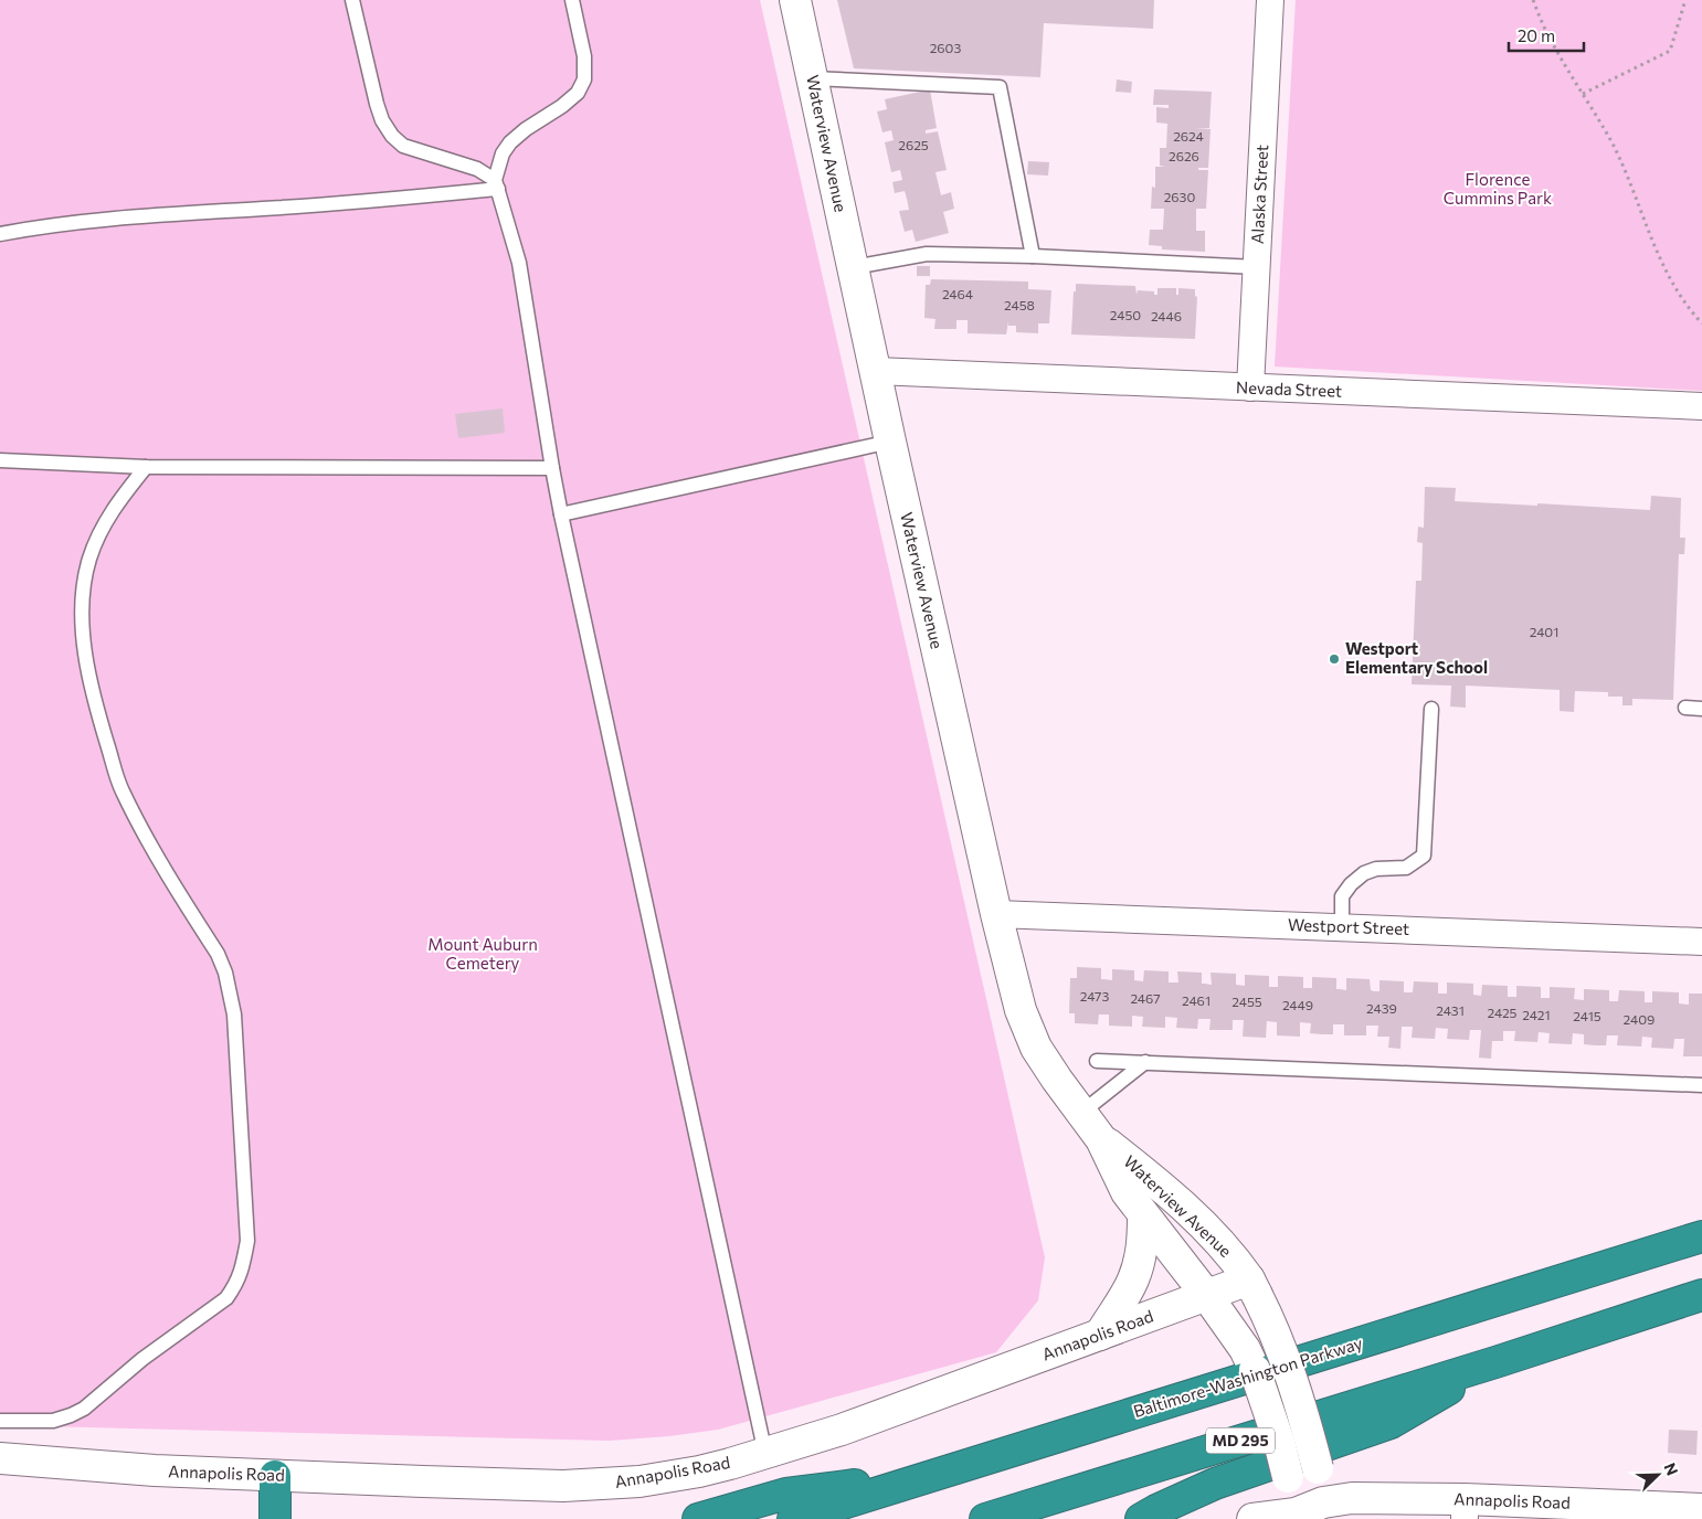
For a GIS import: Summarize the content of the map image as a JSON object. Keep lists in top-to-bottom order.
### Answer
{
  "streets": {
    "highway": ["Baltimore-Washington Parkway", "MD 295"],
    "main road": ["Waterview Avenue", "Annapolis Road"],
    "street": ["Alaska Street", "Nevada Street", "Westport Street"]
  },
  "crossings": [
    ["Waterview Avenue", "Nevada Street"],
    ["Waterview Avenue", "Westport Street"],
    ["Waterview Avenue", "Annapolis Road"],
    ["Alaska Street", "Nevada Street"]
  ],
  "parks": ["Florence Cummins Park", "Mount Auburn Cemetery"],
  "places": ["Westport Elementary School"],
  "house_numbers": [
    "2603",
    "2624",
    "2625",
    "2626",
    "2630",
    "2464",
    "2458",
    "2450",
    "2446",
    "2401",
    "2473",
    "2467",
    "2461",
    "2455",
    "2449",
    "2439",
    "2431",
    "2425",
    "2421",
    "2415",
    "2409"
  ],
  "scale_bar": "20 m",
  "north": "top right"
}
